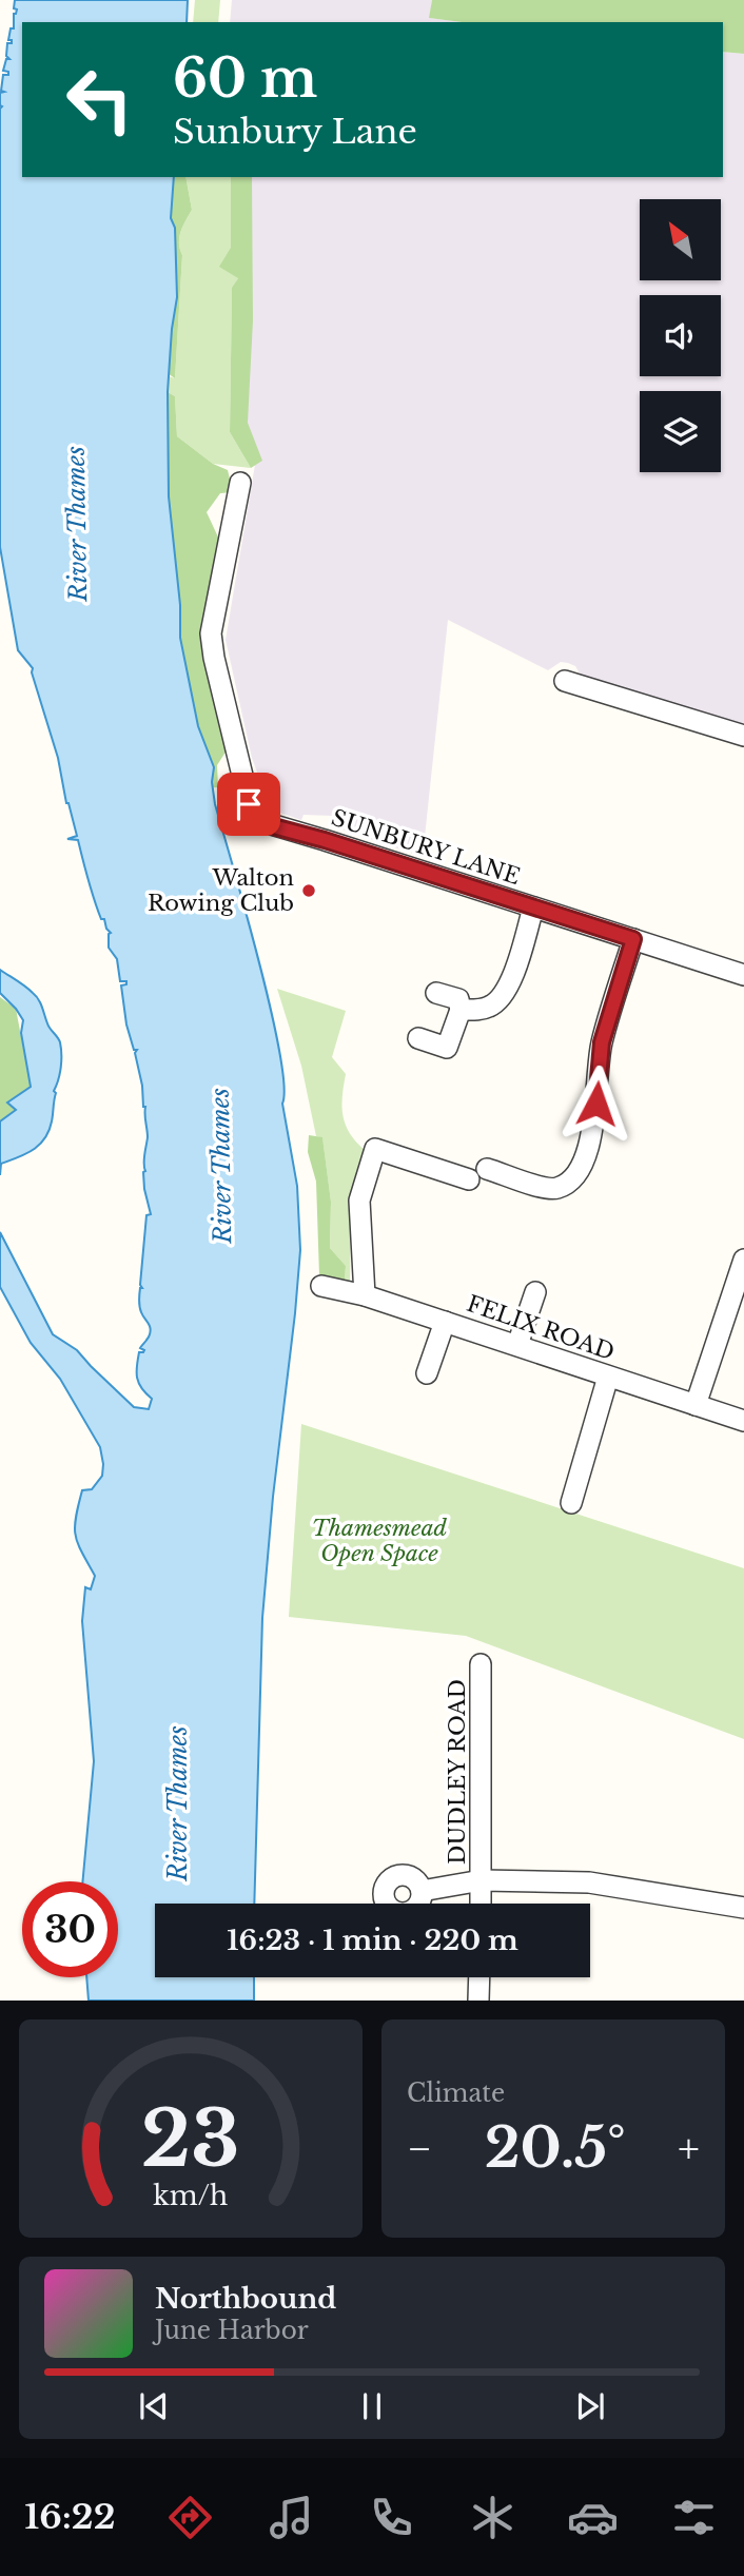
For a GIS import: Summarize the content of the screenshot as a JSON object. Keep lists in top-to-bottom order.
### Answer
{
  "streets": {
    "street": ["SUNBURY LANE", "FELIX ROAD", "DUDLEY ROAD"]
  },
  "water": ["River Thames"],
  "parks": ["Thamesmead Open Space"],
  "places": ["Walton Rowing Club"],
  "north": "top left",
  "page": {
    "turn": ["60 m", "Sunbury Lane"],
    "limit": "30",
    "trip": "16:23 · 1 min · 220 m",
    "tile": "Climate",
    "heat": ["−", "20.5°", "+"],
    "song": ["Northbound", "June Harbor"],
    "tabs": "16:22",
    "gauge": ["23", "km/h"]
  }
}
